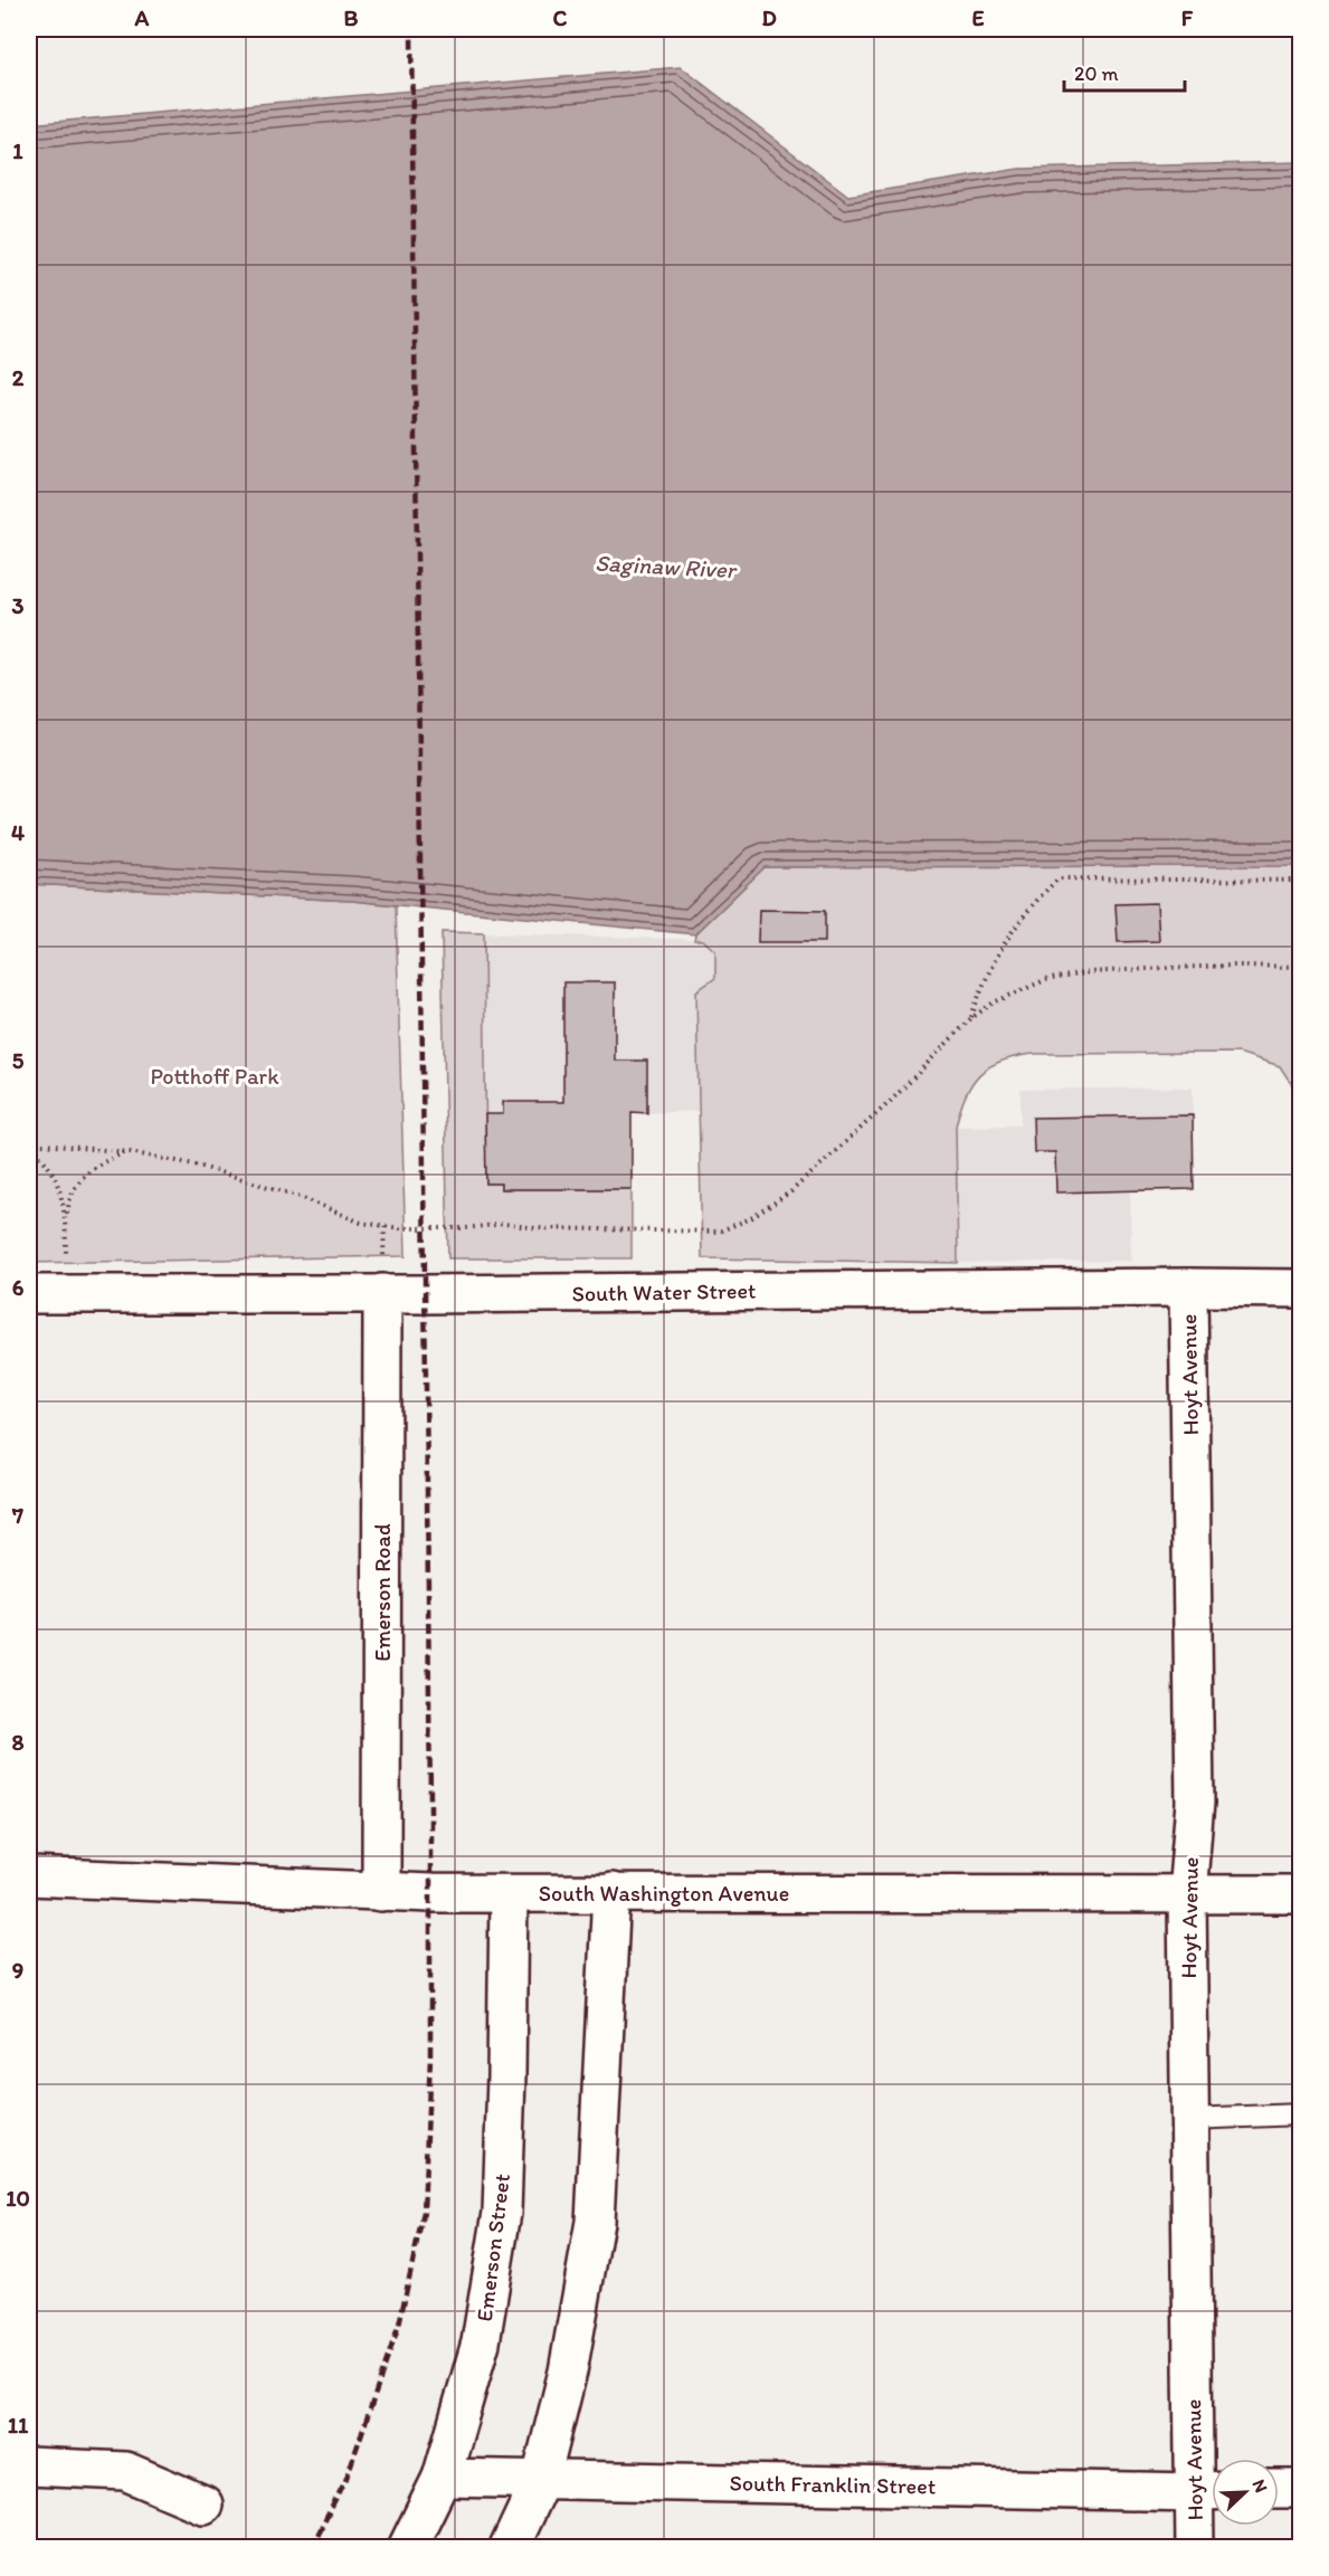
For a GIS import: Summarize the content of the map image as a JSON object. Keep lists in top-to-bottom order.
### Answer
{
  "streets": {
    "street": [
      "South Water Street",
      "Hoyt Avenue",
      "Emerson Road",
      "South Washington Avenue",
      "Emerson Street",
      "South Franklin Street"
    ]
  },
  "crossings": [
    ["South Water Street", "Hoyt Avenue"],
    ["South Water Street", "Emerson Road"],
    ["Hoyt Avenue", "South Washington Avenue"],
    ["Hoyt Avenue", "South Franklin Street"],
    ["Emerson Road", "South Washington Avenue"],
    ["South Washington Avenue", "Emerson Street"],
    ["Emerson Street", "South Franklin Street"]
  ],
  "water": ["Saginaw River"],
  "parks": ["Potthoff Park"],
  "scale_bar": "20 m",
  "north": "top right",
  "grid": {
    "columns": [
      "A",
      "B",
      "C",
      "D",
      "E",
      "F"
    ],
    "rows": [
      "1",
      "2",
      "3",
      "4",
      "5",
      "6",
      "7",
      "8",
      "9",
      "10",
      "11"
    ]
  }
}
